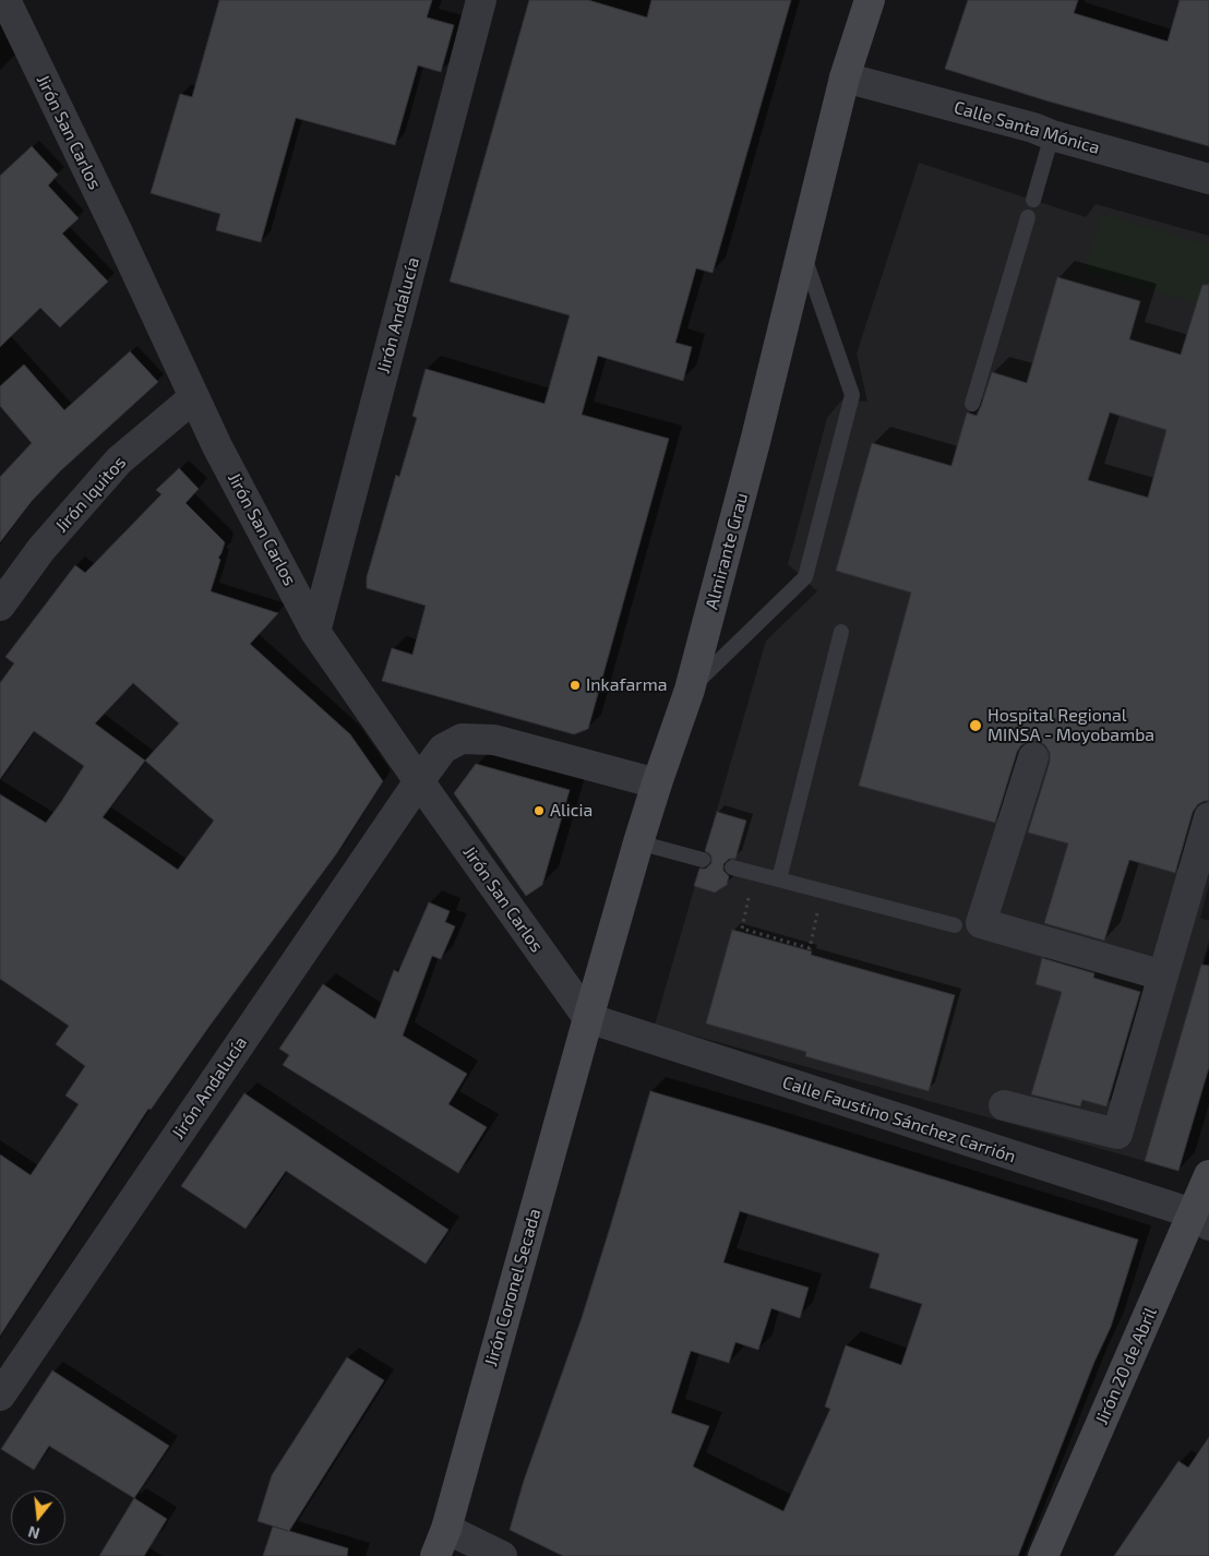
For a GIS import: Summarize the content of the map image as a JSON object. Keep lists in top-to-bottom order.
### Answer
{
  "streets": {
    "main road": ["Almirante Grau", "Jirón Coronel Secada", "Jirón 20 de Abril"],
    "street": [
      "Calle Santa Mónica",
      "Jirón San Carlos",
      "Jirón Andalucía",
      "Jirón Iquitos",
      "Calle Faustino Sánchez Carrión"
    ]
  },
  "crossings": [
    ["Calle Santa Mónica", "Almirante Grau"],
    ["Jirón San Carlos", "Jirón Andalucía"],
    ["Jirón San Carlos", "Jirón Iquitos"],
    ["Jirón San Carlos", "Almirante Grau"],
    ["Jirón San Carlos", "Calle Faustino Sánchez Carrión"],
    ["Jirón San Carlos", "Jirón Coronel Secada"],
    ["Jirón Andalucía", "Almirante Grau"],
    ["Almirante Grau", "Calle Faustino Sánchez Carrión"],
    ["Almirante Grau", "Jirón Coronel Secada"],
    ["Calle Faustino Sánchez Carrión", "Jirón Coronel Secada"],
    ["Calle Faustino Sánchez Carrión", "Jirón 20 de Abril"]
  ],
  "places": ["Inkafarma", "Hospital Regional MINSA - Moyobamba", "Alicia"],
  "north": "bottom"
}
